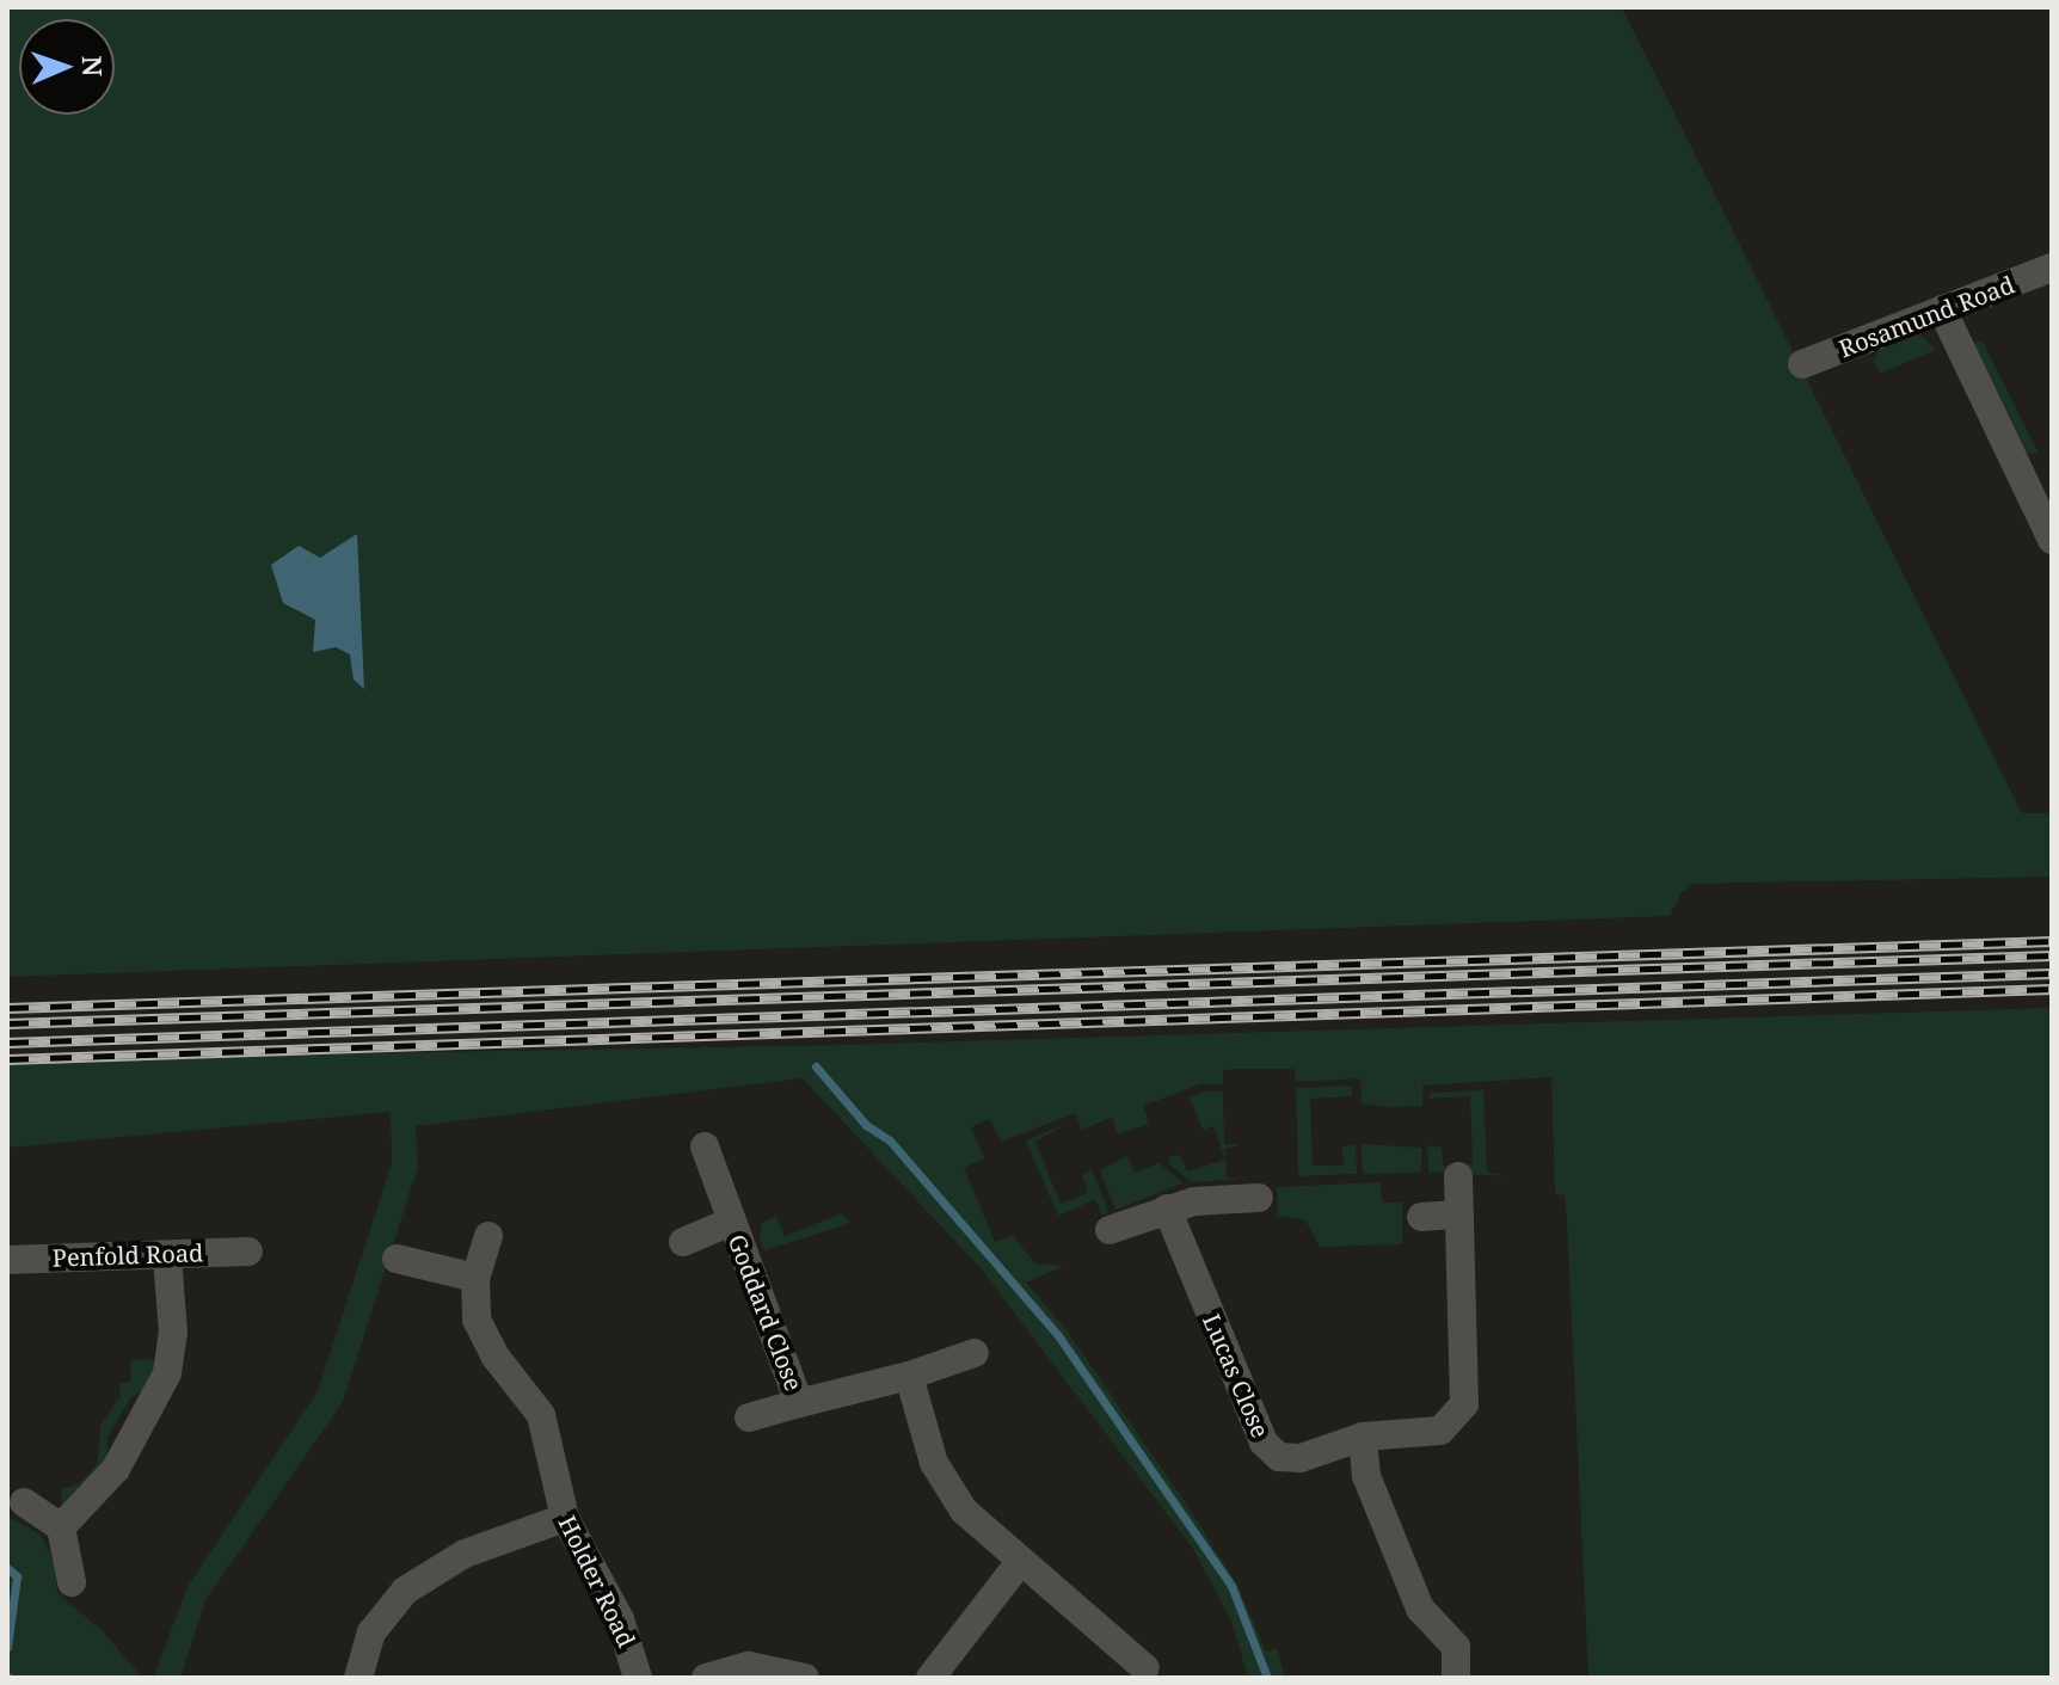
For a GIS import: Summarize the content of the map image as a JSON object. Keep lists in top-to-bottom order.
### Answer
{
  "streets": {
    "street": [
      "Rosamund Road",
      "Penfold Road",
      "Goddard Close",
      "Lucas Close",
      "Holder Road"
    ]
  },
  "north": "right"
}
